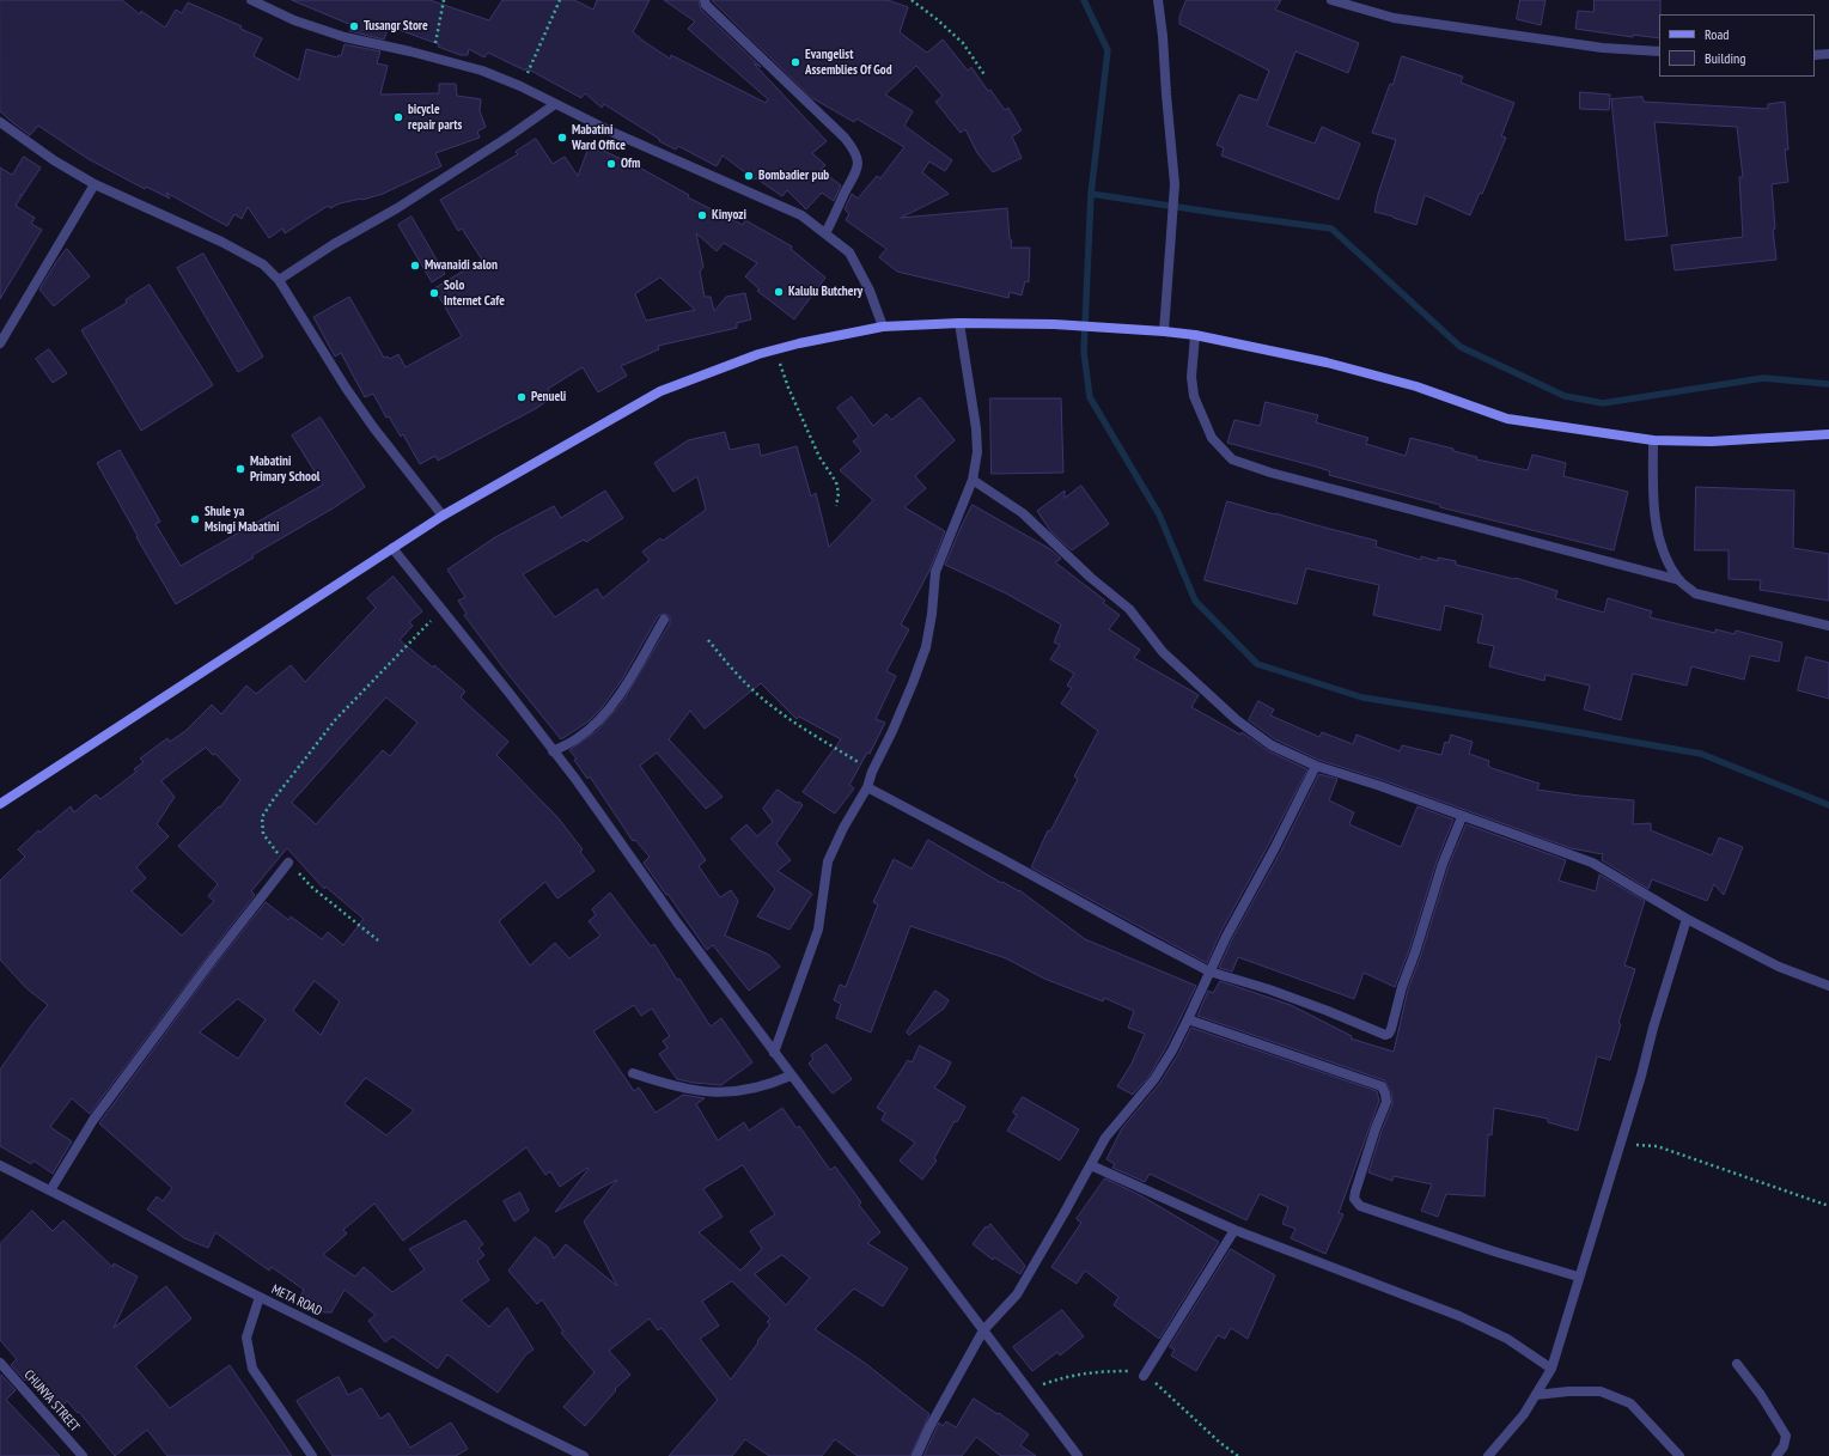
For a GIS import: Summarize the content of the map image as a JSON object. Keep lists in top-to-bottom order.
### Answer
{
  "streets": {
    "street": ["META ROAD", "CHUNYA STREET"]
  },
  "places": [
    "Tusangr Store",
    "Evangelist Assemblies Of God",
    "bicycle repair parts",
    "Mabatini Ward Office",
    "Ofm",
    "Bombadier pub",
    "Kinyozi",
    "Mwanaidi salon",
    "Kalulu Butchery",
    "Solo Internet Cafe",
    "Penueli",
    "Mabatini Primary School",
    "Shule ya Msingi Mabatini"
  ],
  "legend": ["Road", "Building"]
}
